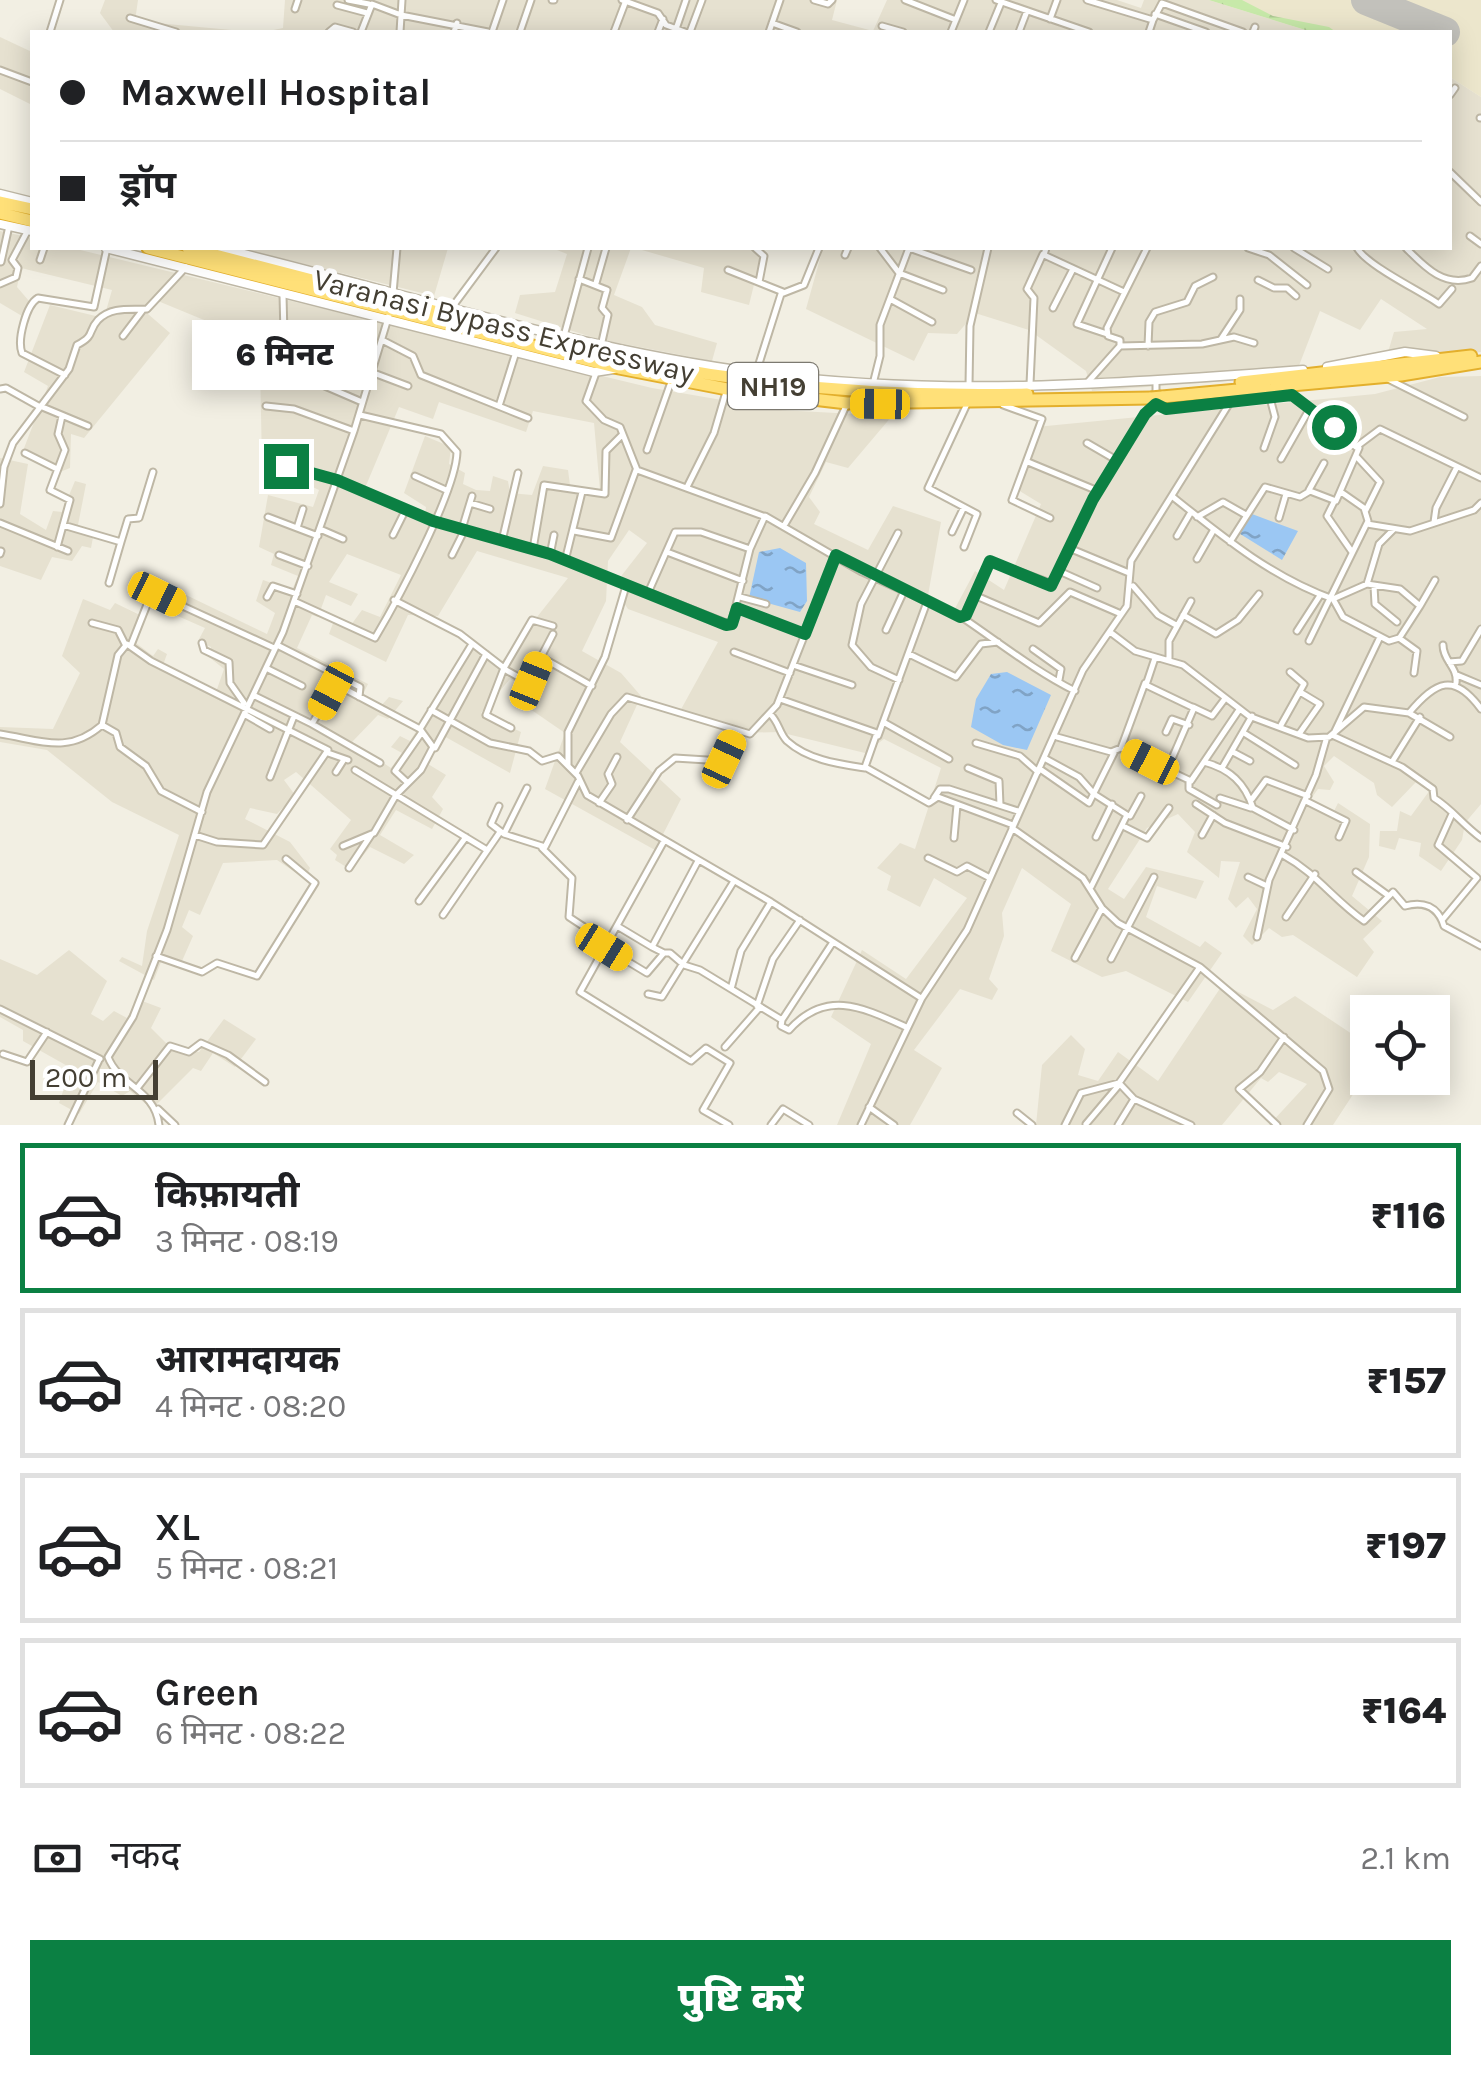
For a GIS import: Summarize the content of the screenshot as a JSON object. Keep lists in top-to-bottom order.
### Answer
{
  "streets": {
    "highway": ["Varanasi Bypass Expressway", "NH19"]
  },
  "scale_bar": "200 m",
  "page": {
    "banner": ["Maxwell Hospital", "ड्रॉप"],
    "bubble": "6 मिनट",
    "scale": "200 m",
    "list": [
      {
        "name": "किफ़ायती",
        "note": "3 मिनट · 08:19",
        "value": "₹116"
      },
      {
        "name": "आरामदायक",
        "note": "4 मिनट · 08:20",
        "value": "₹157"
      },
      {
        "name": "XL",
        "note": "5 मिनट · 08:21",
        "value": "₹197"
      },
      {
        "name": "Green",
        "note": "6 मिनट · 08:22",
        "value": "₹164"
      }
    ],
    "pay": ["नकद", "2.1 km"],
    "buttons": "पुष्टि करें"
  }
}
